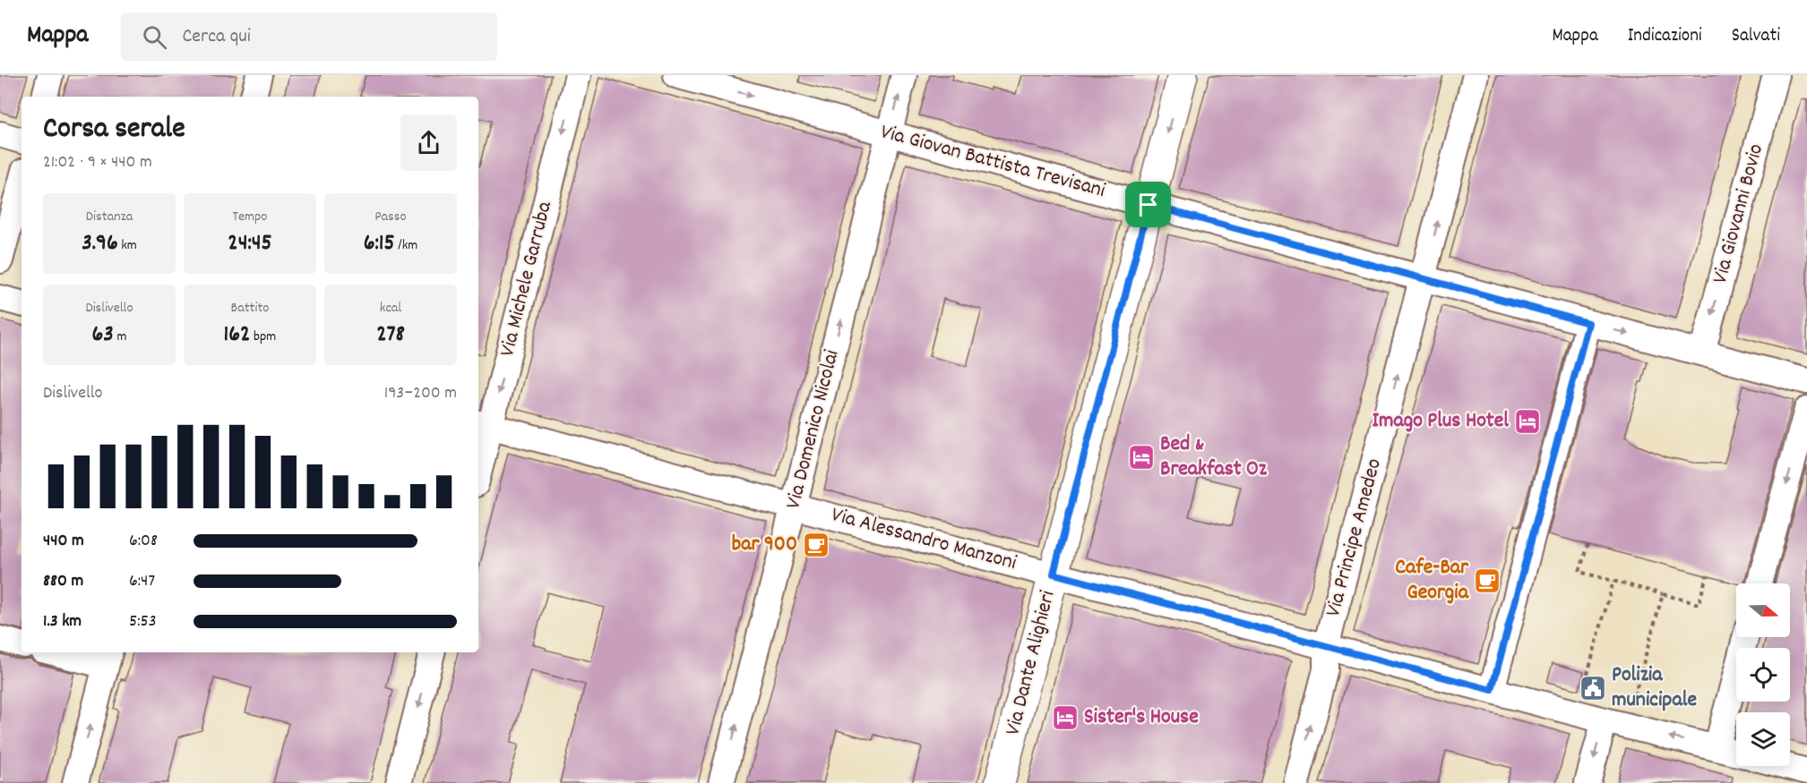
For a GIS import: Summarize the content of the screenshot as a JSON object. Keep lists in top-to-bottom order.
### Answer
{
  "streets": {
    "street": [
      "Via Giovan Battista Trevisani",
      "Via Giovanni Bovio",
      "Via Michele Garruba",
      "Via Domenico Nicolai",
      "Via Principe Amedeo",
      "Via Alessandro Manzoni",
      "Via Dante Alighieri"
    ]
  },
  "crossings": [
    ["Via Giovan Battista Trevisani", "Via Giovanni Bovio"],
    ["Via Giovan Battista Trevisani", "Via Domenico Nicolai"],
    ["Via Giovan Battista Trevisani", "Via Principe Amedeo"],
    ["Via Giovan Battista Trevisani", "Via Dante Alighieri"],
    ["Via Michele Garruba", "Via Alessandro Manzoni"],
    ["Via Domenico Nicolai", "Via Alessandro Manzoni"],
    ["Via Principe Amedeo", "Via Alessandro Manzoni"],
    ["Via Alessandro Manzoni", "Via Dante Alighieri"]
  ],
  "one_way": ["Via Giovanni Bovio", "Via Michele Garruba", "Via Domenico Nicolai"],
  "places": {
    "hotel": ["Imago Plus Hotel", "Bed & Breakfast Oz", "Sister's House"],
    "cafe": ["bar 900", "Cafe-Bar Georgia"],
    "public building": ["Polizia municipale"]
  },
  "north": "right",
  "page": {
    "header": "Mappa",
    "search": "Cerca qui",
    "nav": ["Mappa", "Indicazioni", "Salvati"],
    "heading": ["Corsa serale", "21:02 · 9 × 440 m"],
    "stats": [
      ["Distanza", "3.96 km"],
      ["Tempo", "24:45"],
      ["Passo", "6:15 /km"],
      ["Dislivello", "63 m"],
      ["Battito", "162 bpm"],
      ["kcal", "278"]
    ],
    "chart": ["Dislivello", "193–200 m"],
    "list": [
      {
        "name": "440 m",
        "note": "6:08"
      },
      {
        "name": "880 m",
        "note": "6:47"
      },
      {
        "name": "1.3 km",
        "note": "5:53"
      }
    ]
  }
}
